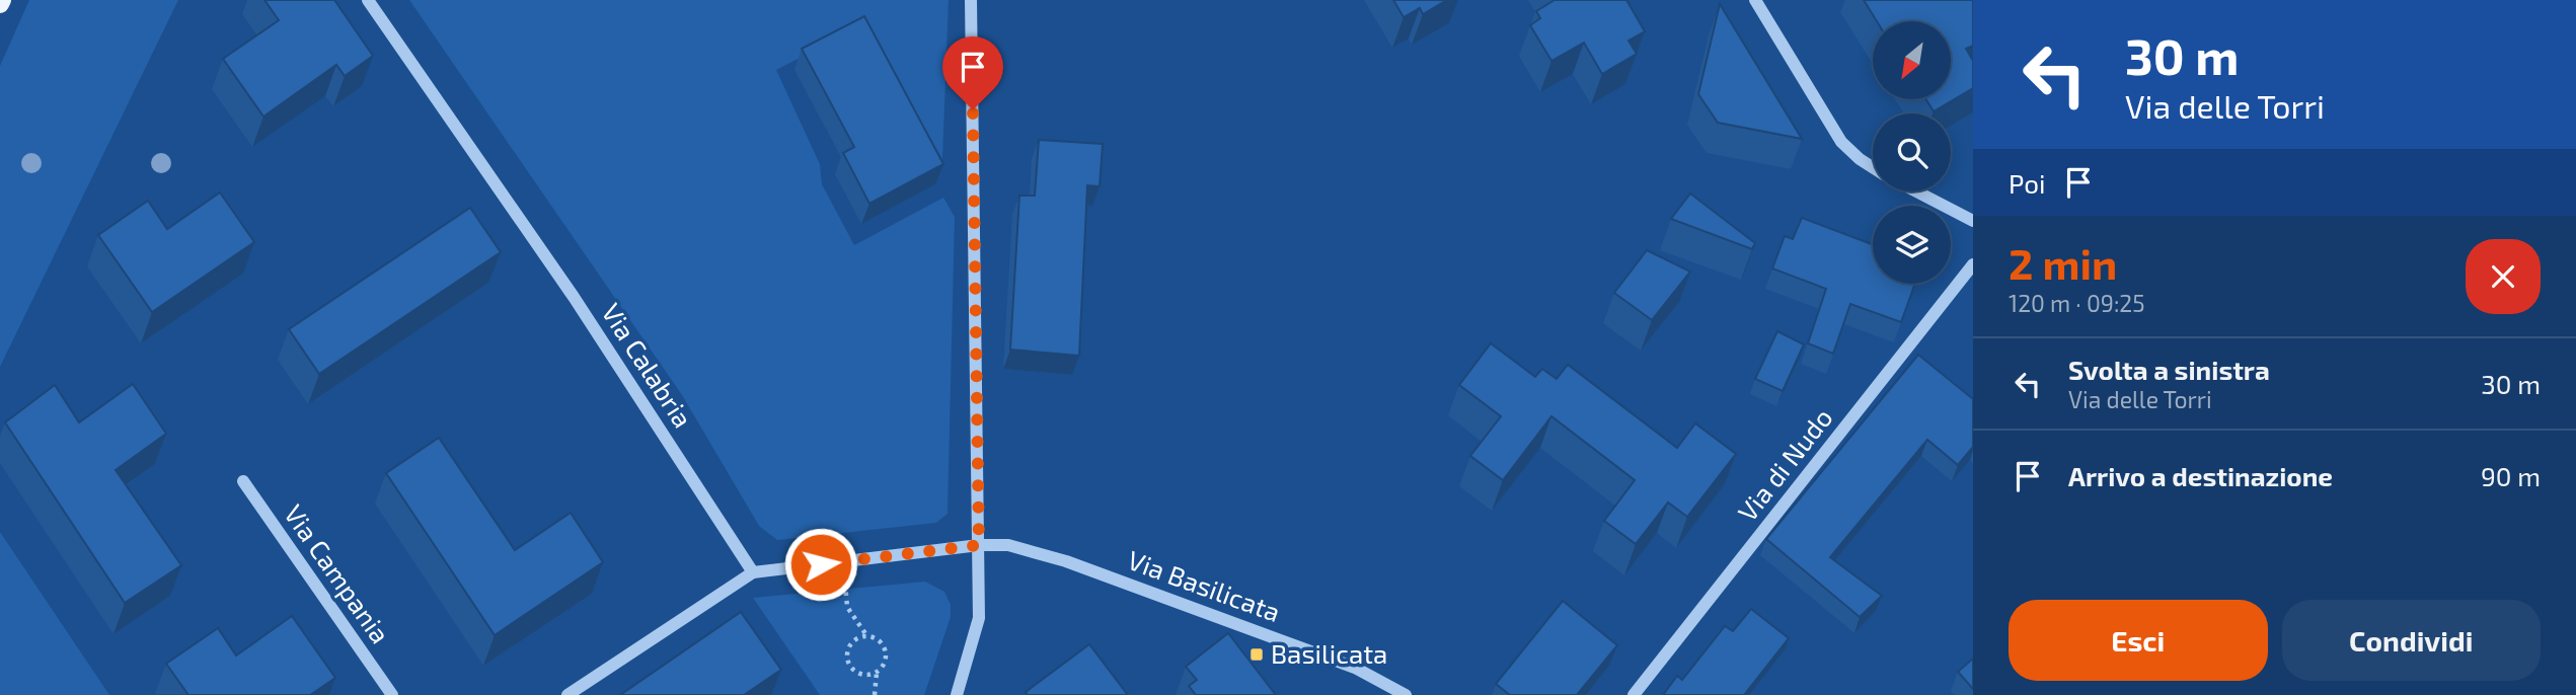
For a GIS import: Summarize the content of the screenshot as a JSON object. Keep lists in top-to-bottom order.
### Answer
{
  "streets": {
    "street": [
      "Via Calabria",
      "Via di Nudo",
      "Via Campania",
      "Via Basilicata"
    ]
  },
  "places": {
    "transit": ["Basilicata"]
  },
  "north": "bottom left",
  "page": {
    "turn": ["30 m", "Via delle Torri"],
    "then": "Poi",
    "heading": ["2 min", "120 m · 09:25"],
    "list": [
      {
        "name": "Svolta a sinistra",
        "note": "Via delle Torri",
        "value": "30 m"
      },
      {
        "name": "Arrivo a destinazione",
        "value": "90 m"
      }
    ],
    "buttons": ["Esci", "Condividi"]
  }
}
